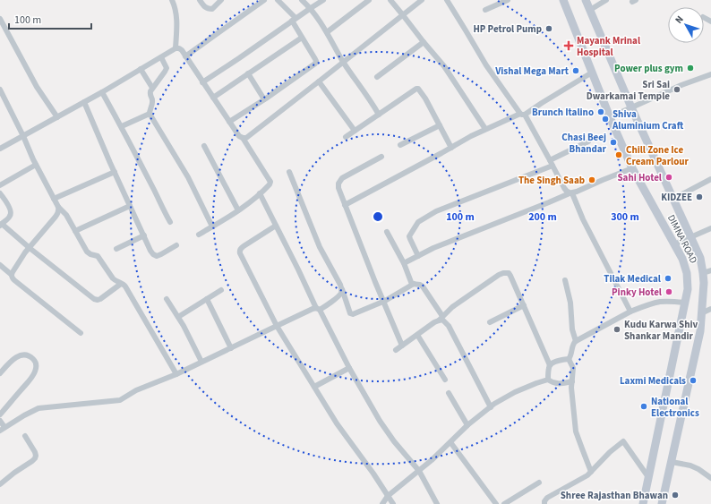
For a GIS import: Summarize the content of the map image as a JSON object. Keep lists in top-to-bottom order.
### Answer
{
  "streets": {
    "street": ["DIMNA ROAD"]
  },
  "places": {
    "other": [
      "HP Petrol Pump",
      "Power plus gym",
      "Vishal Mega Mart",
      "Sri Sai Dwarkamai Temple",
      "Brunch Italino",
      "Shiva Aluminium Craft",
      "Chasi Beej Bhandar",
      "Chill Zone Ice Cream Parlour",
      "Sahi Hotel",
      "The Singh Saab",
      "KIDZEE",
      "Tilak Medical",
      "Pinky Hotel",
      "Kudu Karwa Shiv Shankar Mandir",
      "Laxmi Medicals",
      "National Electronics",
      "Shree Rajasthan Bhawan"
    ],
    "health": ["Mayank Mrinal Hospital"]
  },
  "scale_bar": "100 m",
  "north": "top left",
  "rings": ["100 m", "200 m", "300 m"]
}
